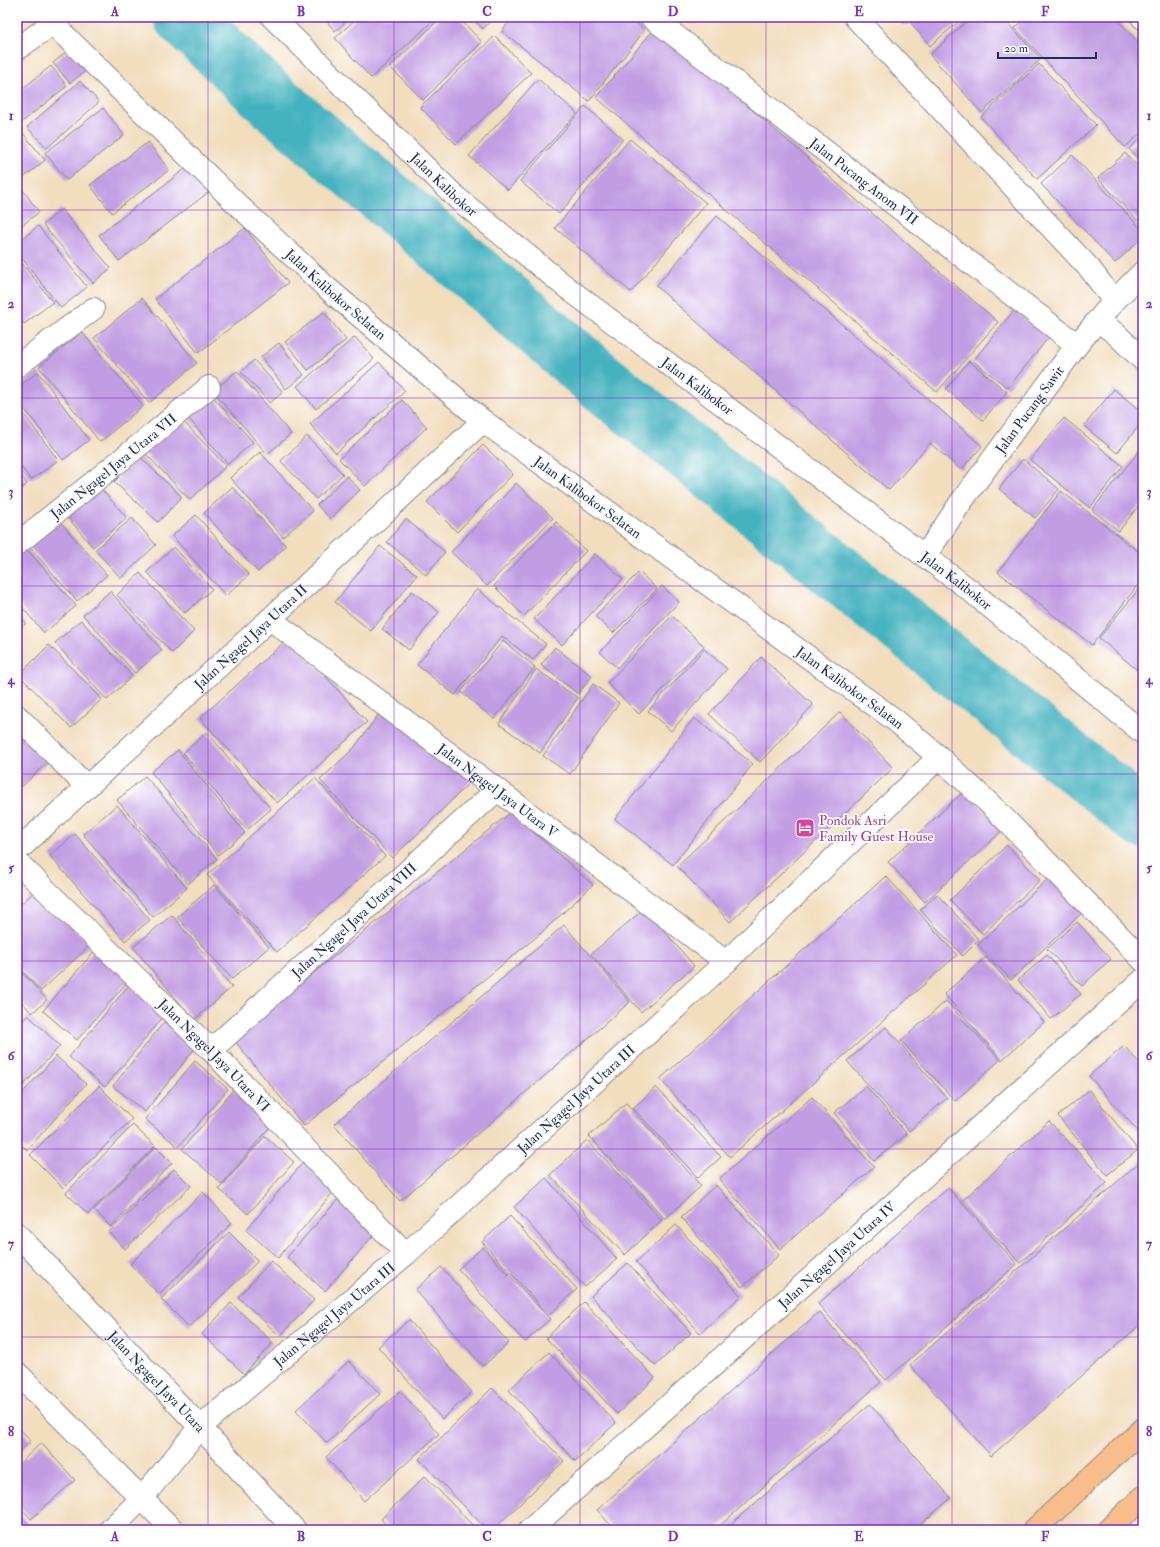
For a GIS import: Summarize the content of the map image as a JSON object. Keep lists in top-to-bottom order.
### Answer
{
  "streets": {
    "street": [
      "Jalan Pucang Anom VII",
      "Jalan Kalibokor",
      "Jalan Kalibokor Selatan",
      "Jalan Pucang Sawit",
      "Jalan Ngagel Jaya Utara VII",
      "Jalan Ngagel Jaya Utara II",
      "Jalan Ngagel Jaya Utara V",
      "Jalan Ngagel Jaya Utara VIII",
      "Jalan Ngagel Jaya Utara VI",
      "Jalan Ngagel Jaya Utara III",
      "Jalan Ngagel Jaya Utara IV",
      "Jalan Ngagel Jaya Utara"
    ]
  },
  "crossings": [
    ["Jalan Pucang Anom VII", "Jalan Pucang Sawit"],
    ["Jalan Kalibokor", "Jalan Pucang Sawit"],
    ["Jalan Kalibokor Selatan", "Jalan Ngagel Jaya Utara II"],
    ["Jalan Kalibokor Selatan", "Jalan Ngagel Jaya Utara III"],
    ["Jalan Ngagel Jaya Utara II", "Jalan Ngagel Jaya Utara V"],
    ["Jalan Ngagel Jaya Utara V", "Jalan Ngagel Jaya Utara VIII"],
    ["Jalan Ngagel Jaya Utara V", "Jalan Ngagel Jaya Utara III"],
    ["Jalan Ngagel Jaya Utara VIII", "Jalan Ngagel Jaya Utara VI"],
    ["Jalan Ngagel Jaya Utara VI", "Jalan Ngagel Jaya Utara III"],
    ["Jalan Ngagel Jaya Utara III", "Jalan Ngagel Jaya Utara"]
  ],
  "places": {
    "hotel": ["Pondok Asri Family Guest House"]
  },
  "scale_bar": "20 m",
  "grid": {
    "columns": [
      "A",
      "B",
      "C",
      "D",
      "E",
      "F"
    ],
    "rows": [
      "1",
      "2",
      "3",
      "4",
      "5",
      "6",
      "7",
      "8"
    ]
  }
}
